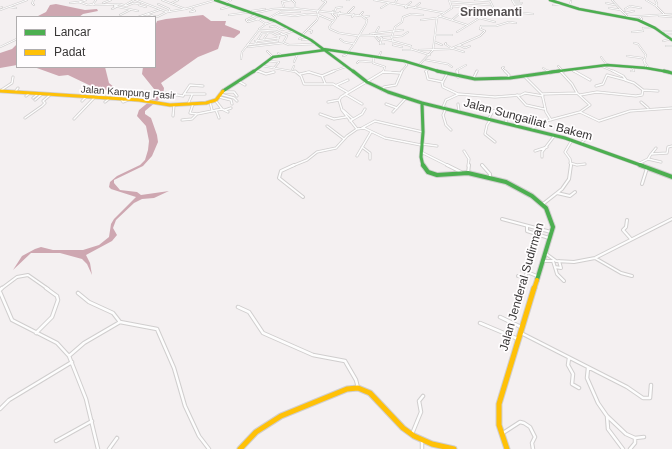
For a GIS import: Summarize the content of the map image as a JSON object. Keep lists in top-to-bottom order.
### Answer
{
  "streets": {
    "main road": ["Jalan Kampung Pasir", "Jalan Sungailiat - Bakem", "Jalan Jenderal Sudirman"]
  },
  "crossings": [
    ["Jalan Sungailiat - Bakem", "Jalan Jenderal Sudirman"]
  ],
  "districts": ["Srimenanti"],
  "legend": ["Lancar", "Padat"]
}
